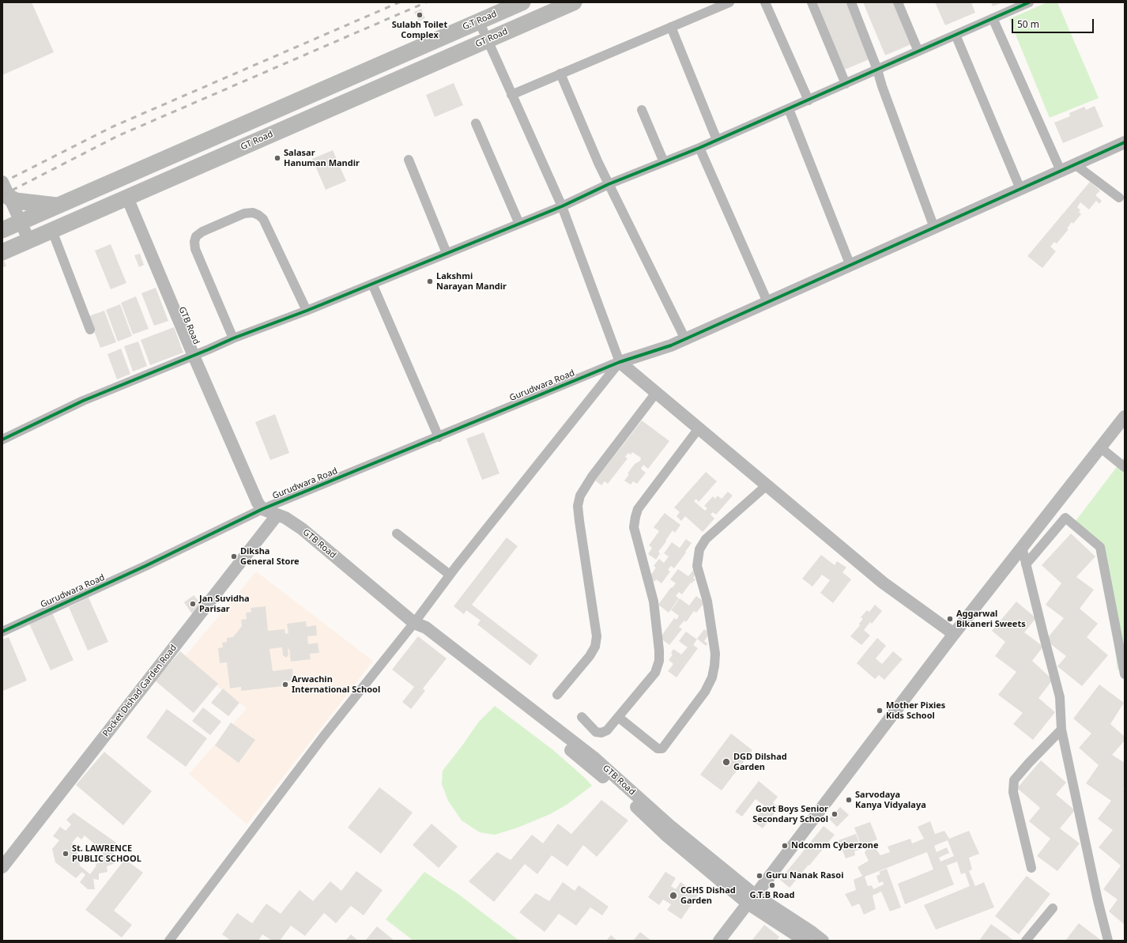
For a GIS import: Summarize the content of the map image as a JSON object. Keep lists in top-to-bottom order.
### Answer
{
  "streets": {
    "highway": ["G.T Road", "GT Road"],
    "street": ["GTB Road", "Gurudwara Road", "Pocket Dishad Garden Road"]
  },
  "crossings": [
    ["GT Road", "GTB Road"],
    ["GTB Road", "Gurudwara Road"],
    ["GTB Road", "Pocket Dishad Garden Road"]
  ],
  "places": [
    "Sulabh Toilet Complex",
    "Salasar Hanuman Mandir",
    "Lakshmi Narayan Mandir",
    "Diksha General Store",
    "Jan Suvidha Parisar",
    "Aggarwal Bikaneri Sweets",
    "Arwachin International School",
    "Mother Pixies Kids School",
    "DGD Dilshad Garden",
    "Sarvodaya Kanya Vidyalaya",
    "Govt Boys Senior Secondary School",
    "Ndcomm Cyberzone",
    "St. LAWRENCE PUBLIC SCHOOL",
    "Guru Nanak Rasoi",
    "G.T.B Road",
    "CGHS Dishad Garden"
  ],
  "scale_bar": "50 m"
}
